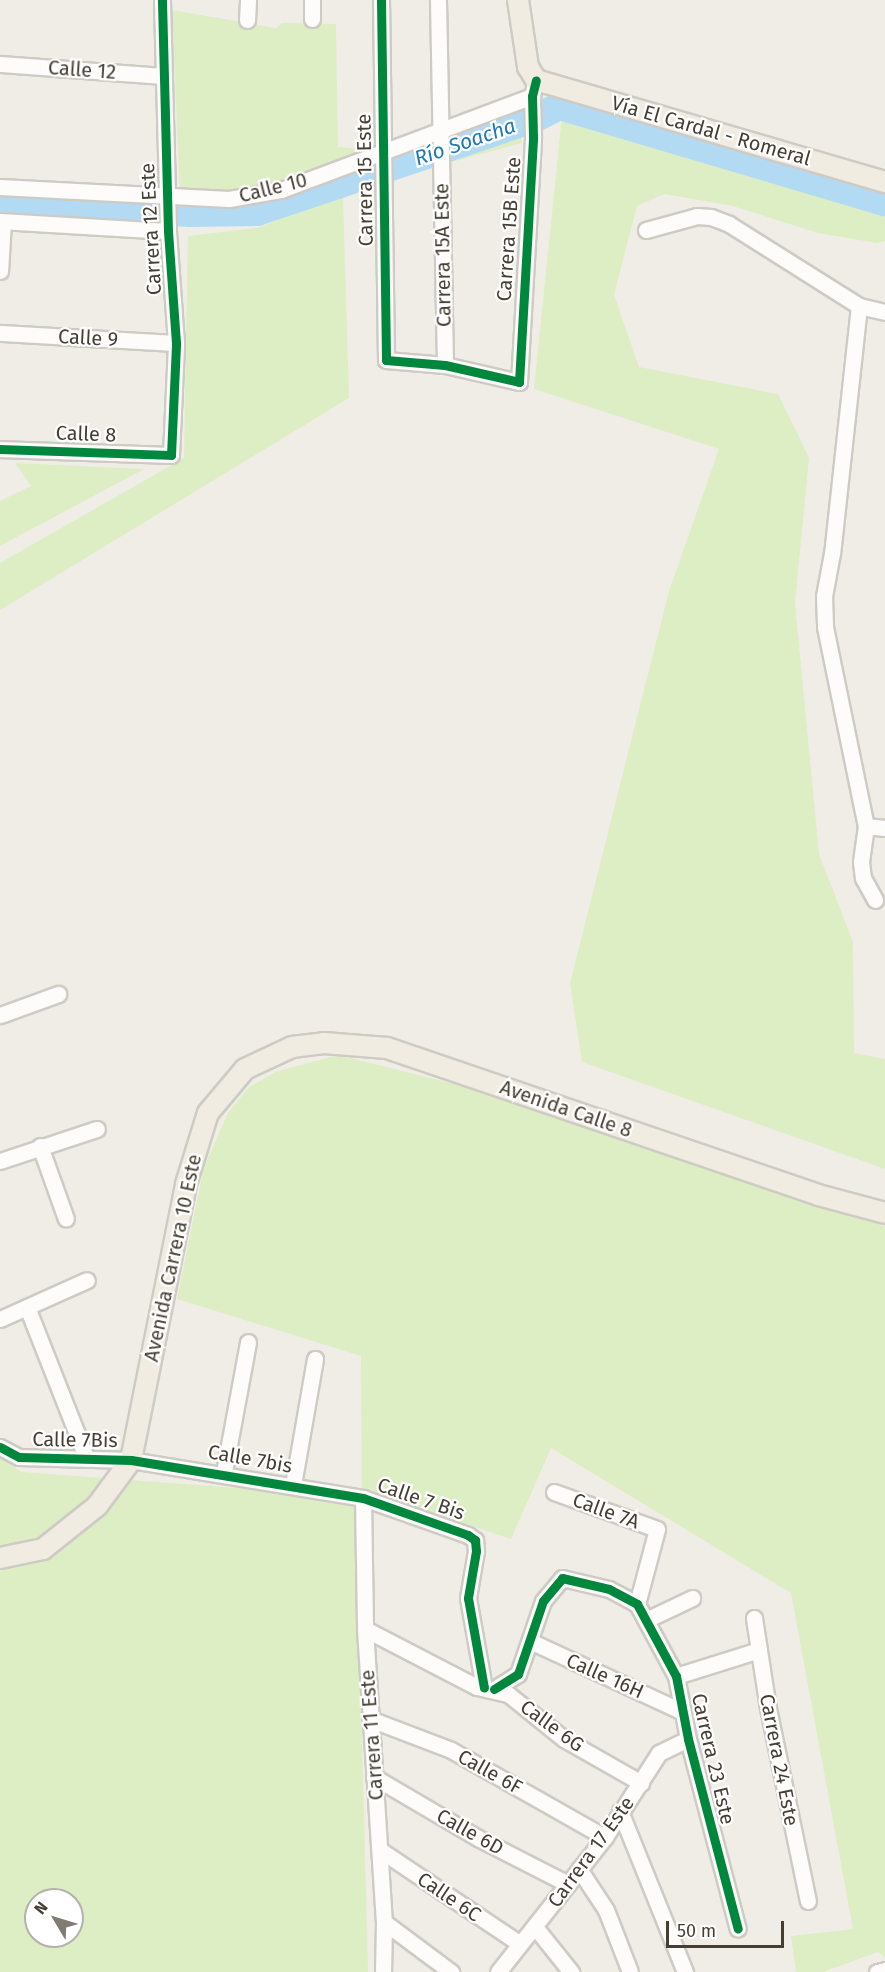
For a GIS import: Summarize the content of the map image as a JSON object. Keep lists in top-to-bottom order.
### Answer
{
  "streets": {
    "main road": [
      "Vía El Cardal - Romeral",
      "Carrera 15B Este",
      "Avenida Calle 8",
      "Avenida Carrera 10 Este"
    ],
    "street": [
      "Calle 12",
      "Carrera 15 Este",
      "Calle 10",
      "Carrera 12 Este",
      "Carrera 15A Este",
      "Calle 9",
      "Calle 8",
      "Calle 7Bis",
      "Calle 7bis",
      "Calle 7 Bis",
      "Calle 7A",
      "Calle 16H",
      "Calle 6G",
      "Carrera 11 Este",
      "Carrera 23 Este",
      "Carrera 24 Este",
      "Calle 6F",
      "Calle 6D",
      "Carrera 17 Este",
      "Calle 6C"
    ]
  },
  "crossings": [
    ["Calle 12", "Carrera 12 Este"],
    ["Vía El Cardal - Romeral", "Calle 10"],
    ["Vía El Cardal - Romeral", "Carrera 15B Este"],
    ["Carrera 15 Este", "Calle 10"],
    ["Carrera 15 Este", "Carrera 15B Este"],
    ["Carrera 15 Este", "Carrera 15A Este"],
    ["Calle 10", "Carrera 12 Este"],
    ["Calle 10", "Carrera 15B Este"],
    ["Calle 10", "Carrera 15A Este"],
    ["Carrera 12 Este", "Calle 9"],
    ["Carrera 12 Este", "Calle 8"],
    ["Carrera 15B Este", "Carrera 15A Este"],
    ["Avenida Calle 8", "Avenida Carrera 10 Este"],
    ["Avenida Carrera 10 Este", "Calle 7Bis"],
    ["Avenida Carrera 10 Este", "Calle 7bis"],
    ["Calle 7Bis", "Calle 7bis"],
    ["Calle 7bis", "Calle 7 Bis"],
    ["Calle 7bis", "Carrera 11 Este"],
    ["Calle 7 Bis", "Calle 6G"],
    ["Calle 7 Bis", "Carrera 11 Este"],
    ["Calle 7A", "Carrera 23 Este"],
    ["Calle 16H", "Carrera 23 Este"],
    ["Calle 6G", "Carrera 11 Este"],
    ["Calle 6G", "Carrera 17 Este"],
    ["Carrera 11 Este", "Calle 6F"],
    ["Carrera 11 Este", "Calle 6D"],
    ["Carrera 11 Este", "Calle 6C"],
    ["Carrera 23 Este", "Carrera 17 Este"],
    ["Calle 6F", "Carrera 17 Este"],
    ["Calle 6D", "Carrera 17 Este"],
    ["Carrera 17 Este", "Calle 6C"]
  ],
  "water": ["Río Soacha"],
  "scale_bar": "50 m",
  "north": "top left"
}
